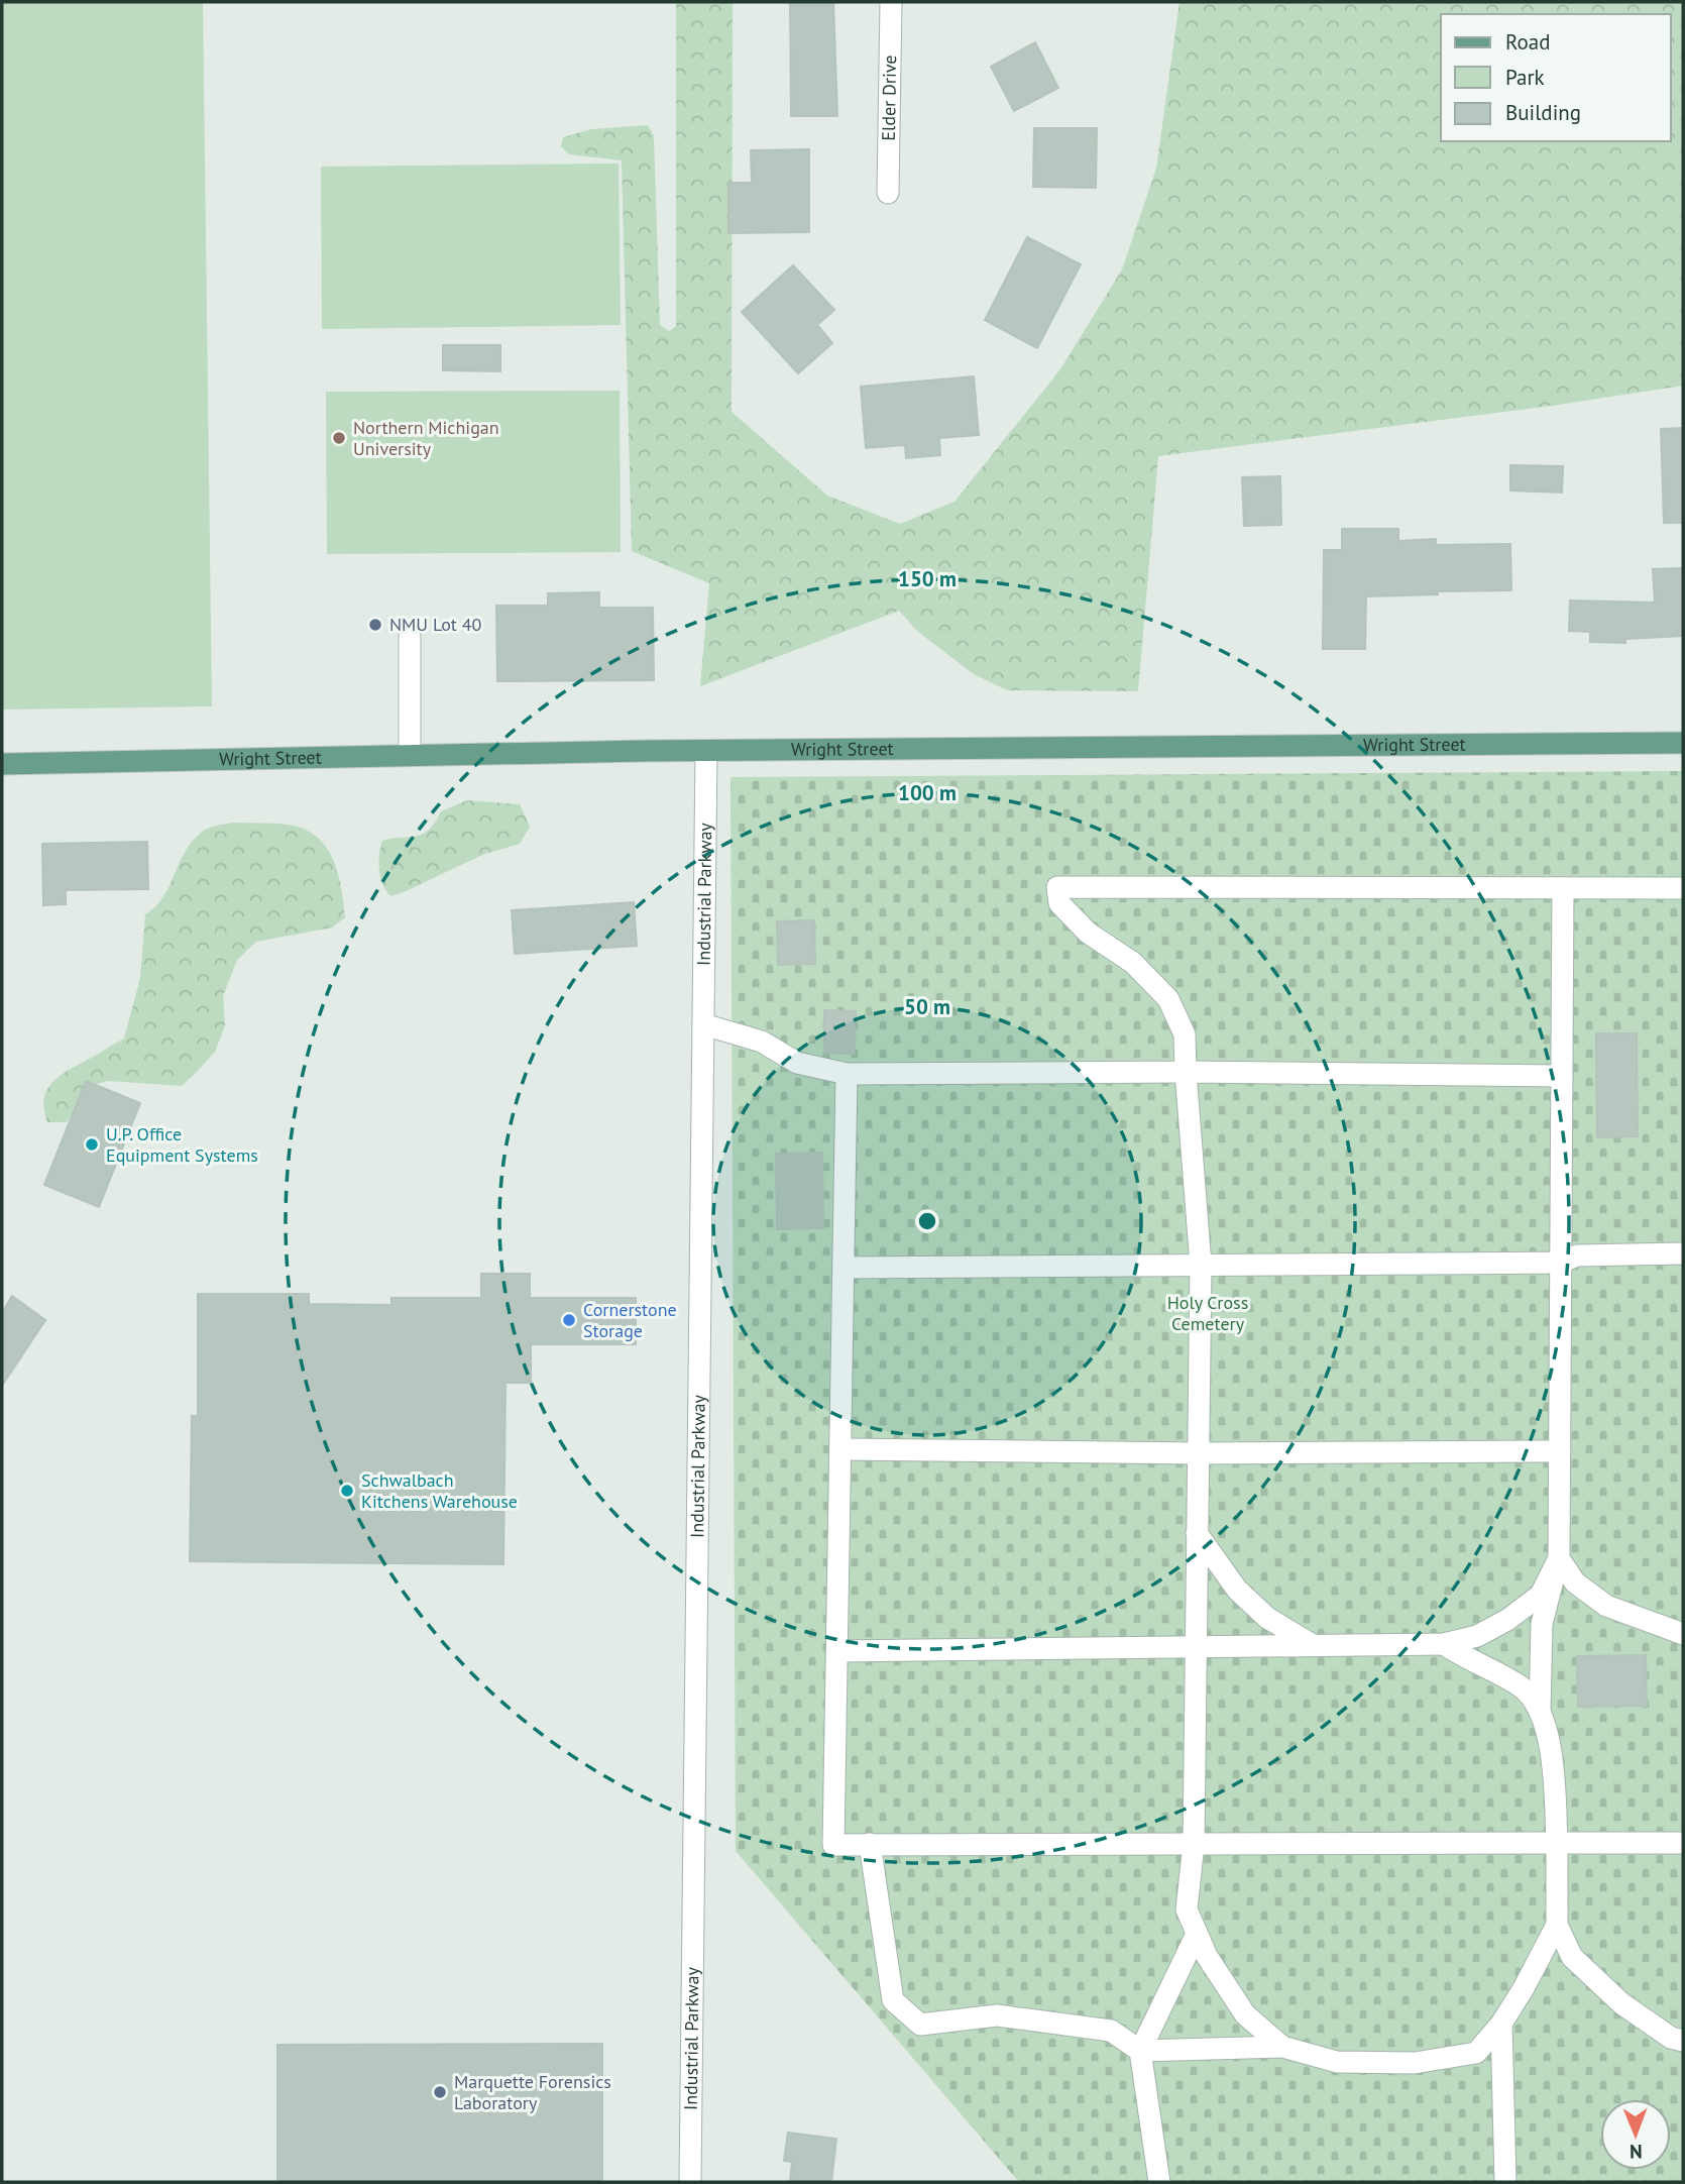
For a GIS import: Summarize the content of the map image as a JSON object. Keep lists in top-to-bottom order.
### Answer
{
  "streets": {
    "main road": ["Wright Street"],
    "street": ["Elder Drive", "Industrial Parkway"]
  },
  "crossings": [
    ["Wright Street", "Industrial Parkway"]
  ],
  "parks": ["Holy Cross Cemetery"],
  "places": [
    "Northern Michigan University",
    "NMU Lot 40",
    "U.P. Office Equipment Systems",
    "Cornerstone Storage",
    "Schwalbach Kitchens Warehouse",
    "Marquette Forensics Laboratory"
  ],
  "legend": ["Road", "Park", "Building"],
  "north": "bottom",
  "rings": ["150 m", "100 m", "50 m"]
}
